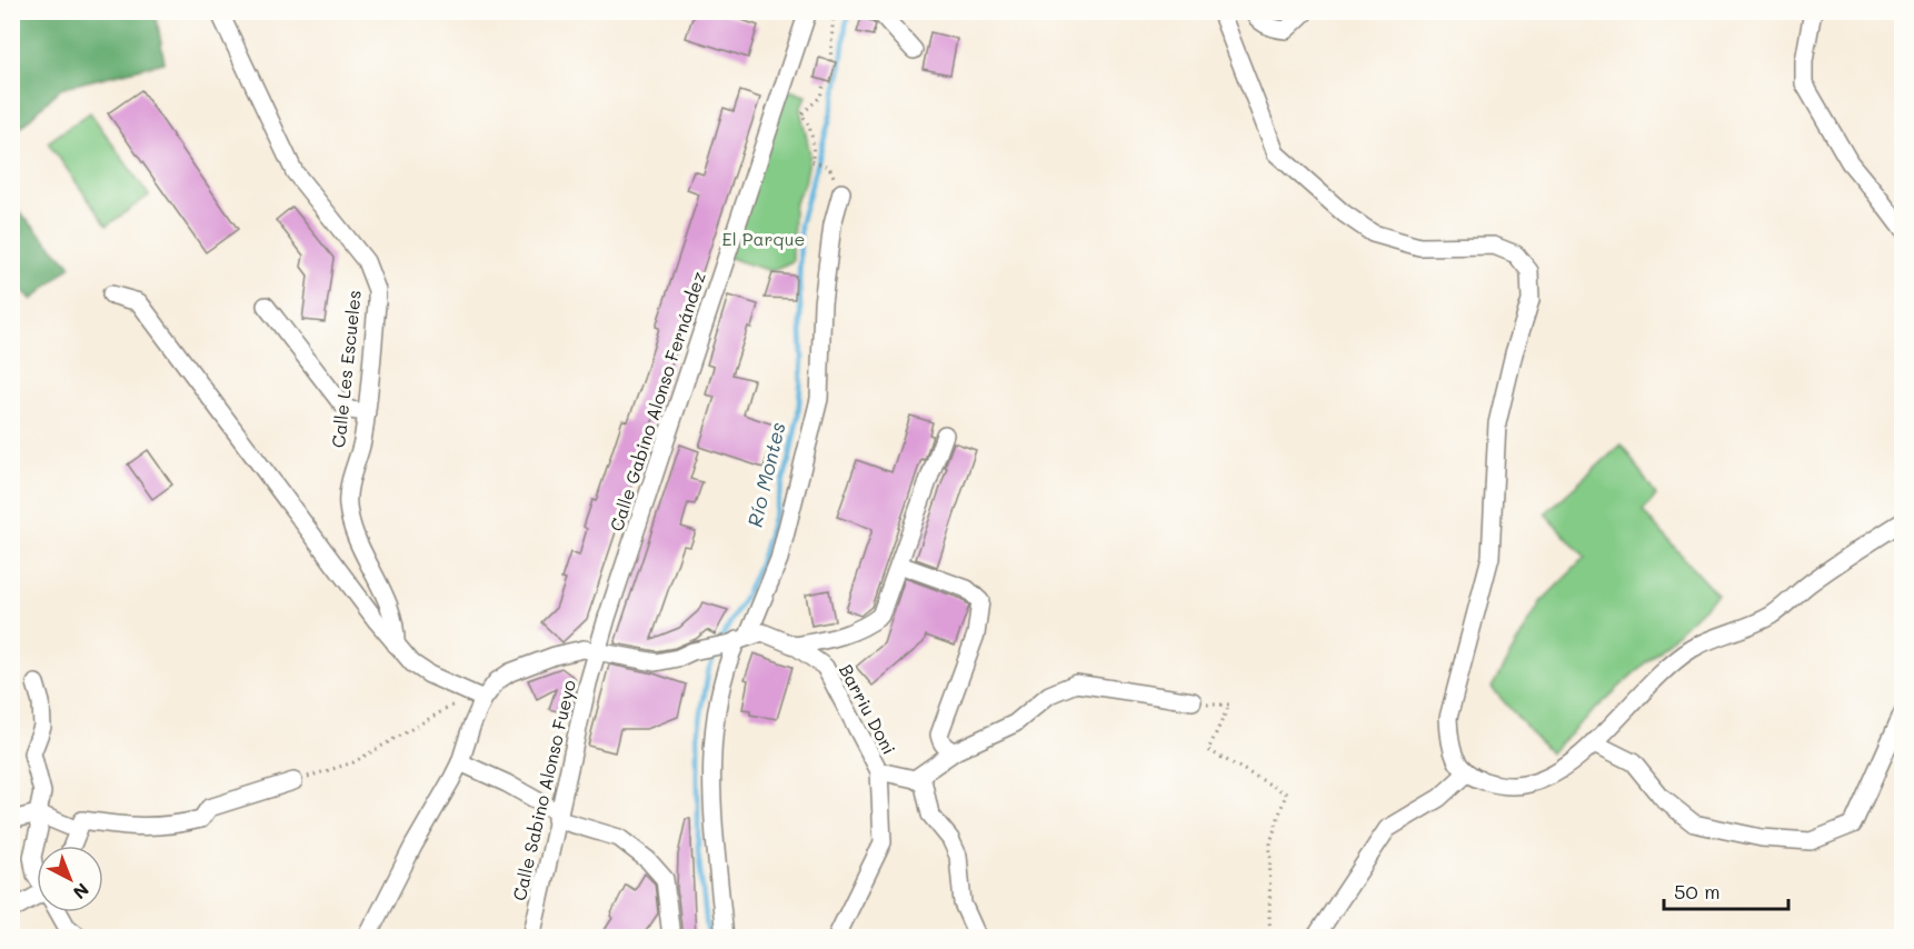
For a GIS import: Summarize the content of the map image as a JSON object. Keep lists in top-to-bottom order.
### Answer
{
  "streets": {
    "street": [
      "Calle Les Escueles",
      "Calle Gabino Alonso Fernández",
      "Barriu Doni",
      "Calle Sabino Alonso Fueyo"
    ]
  },
  "crossings": [
    ["Calle Gabino Alonso Fernández", "Barriu Doni"],
    ["Calle Gabino Alonso Fernández", "Calle Sabino Alonso Fueyo"],
    ["Barriu Doni", "Calle Sabino Alonso Fueyo"]
  ],
  "water": ["Río Montes"],
  "parks": ["El Parque"],
  "scale_bar": "50 m",
  "north": "bottom right"
}
